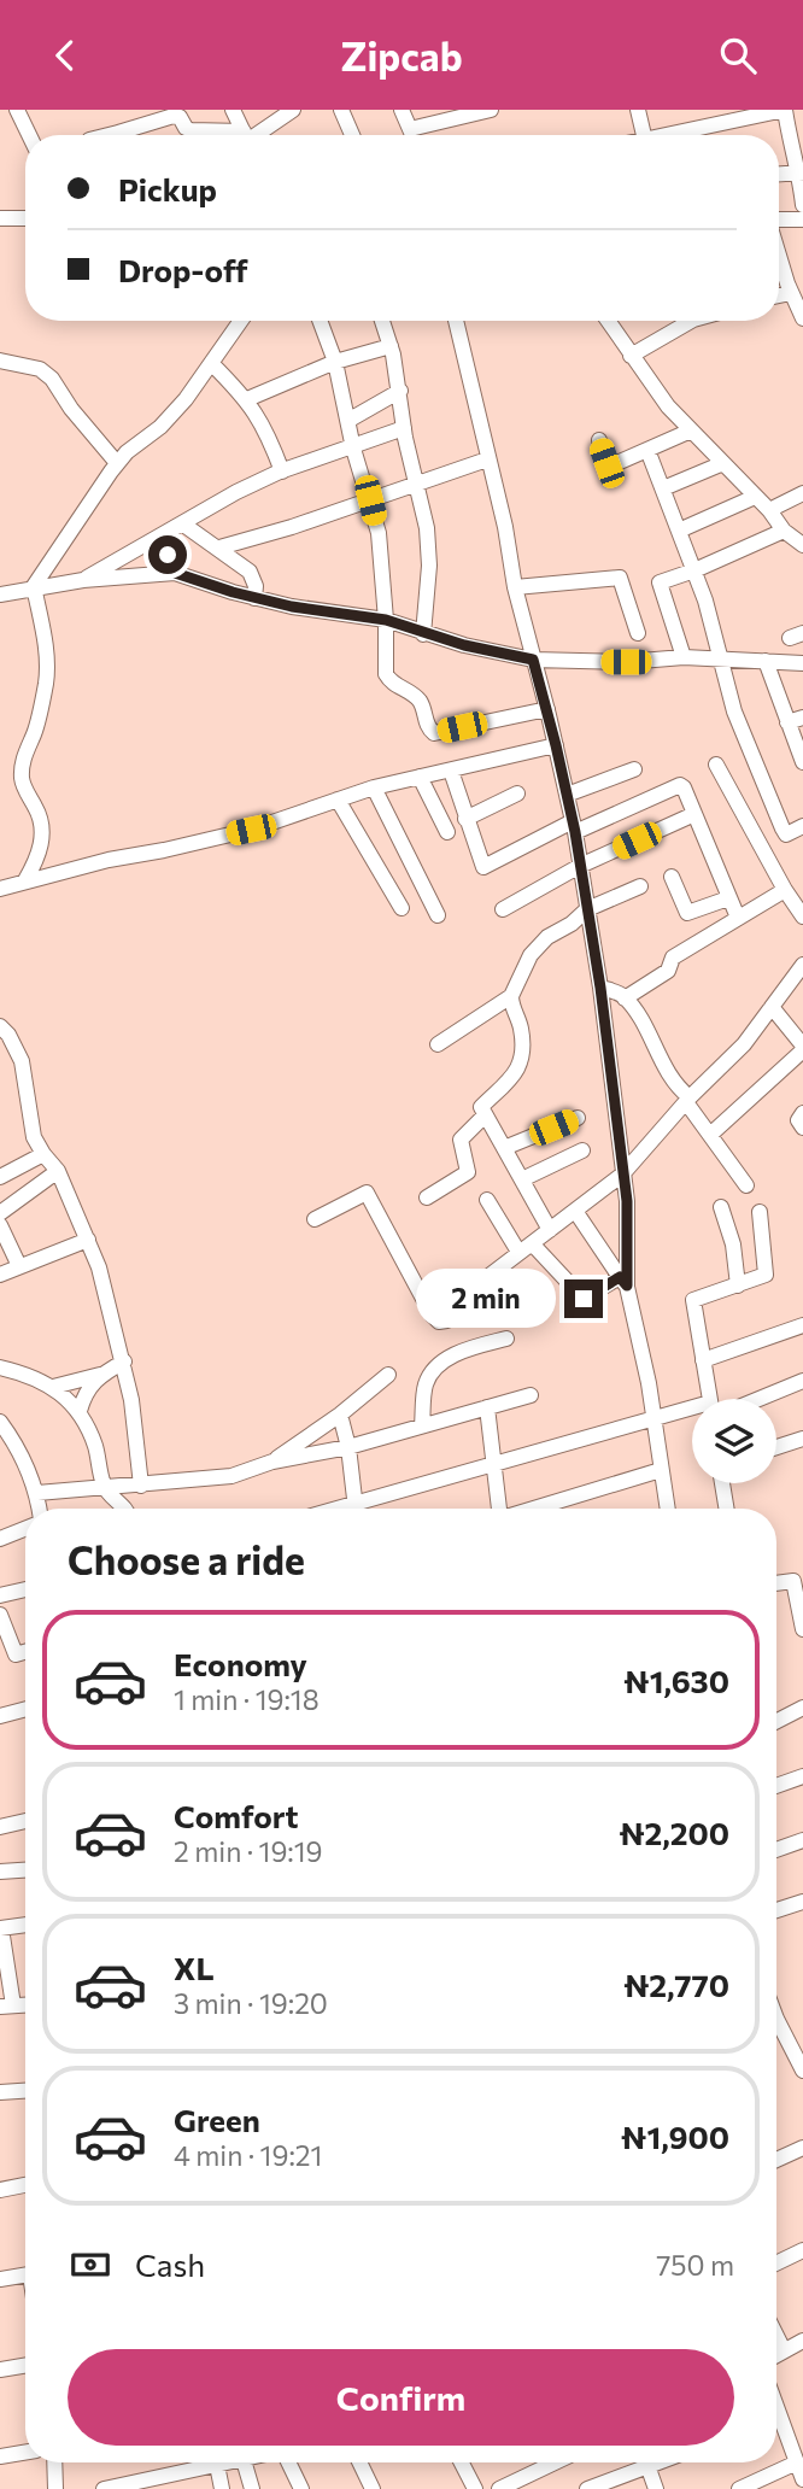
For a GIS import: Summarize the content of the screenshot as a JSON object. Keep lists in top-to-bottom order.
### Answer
{
  "page": {
    "header": "Zipcab",
    "banner": ["Pickup", "Drop-off"],
    "bubble": "2 min",
    "heading": "Choose a ride",
    "list": [
      {
        "name": "Economy",
        "note": "1 min · 19:18",
        "value": "₦1,630"
      },
      {
        "name": "Comfort",
        "note": "2 min · 19:19",
        "value": "₦2,200"
      },
      {
        "name": "XL",
        "note": "3 min · 19:20",
        "value": "₦2,770"
      },
      {
        "name": "Green",
        "note": "4 min · 19:21",
        "value": "₦1,900"
      }
    ],
    "pay": ["Cash", "750 m"],
    "buttons": "Confirm"
  }
}
